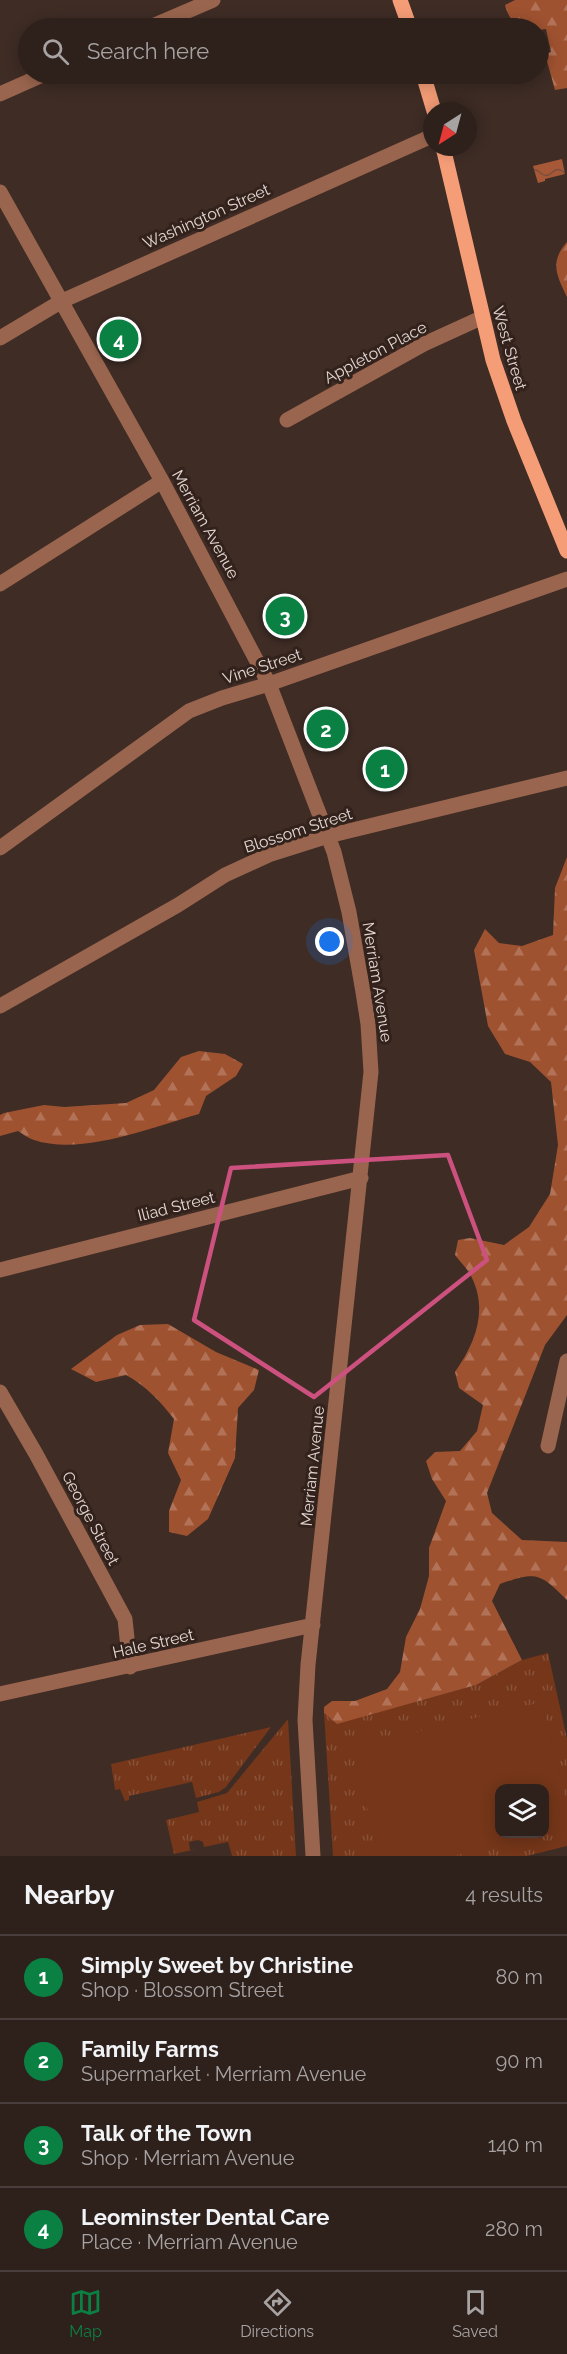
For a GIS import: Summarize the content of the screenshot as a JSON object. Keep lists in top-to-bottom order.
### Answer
{
  "streets": {
    "main road": ["West Street"],
    "street": [
      "Washington Street",
      "Appleton Place",
      "Merriam Avenue",
      "Vine Street",
      "Blossom Street",
      "Iliad Street",
      "George Street",
      "Hale Street"
    ]
  },
  "crossings": [
    ["Washington Street", "Merriam Avenue"],
    ["West Street", "Appleton Place"],
    ["Merriam Avenue", "Vine Street"],
    ["Merriam Avenue", "Blossom Street"],
    ["Merriam Avenue", "Iliad Street"],
    ["Merriam Avenue", "Hale Street"],
    ["George Street", "Hale Street"]
  ],
  "north": "bottom left",
  "page": {
    "search": "Search here",
    "pins": [
      "4",
      "3",
      "2",
      "1"
    ],
    "heading": ["Nearby", "4 results"],
    "list": [
      {
        "mark": "1",
        "name": "Simply Sweet by Christine",
        "note": "Shop · Blossom Street",
        "value": "80 m"
      },
      {
        "mark": "2",
        "name": "Family Farms",
        "note": "Supermarket · Merriam Avenue",
        "value": "90 m"
      },
      {
        "mark": "3",
        "name": "Talk of the Town",
        "note": "Shop · Merriam Avenue",
        "value": "140 m"
      },
      {
        "mark": "4",
        "name": "Leominster Dental Care",
        "note": "Place · Merriam Avenue",
        "value": "280 m"
      }
    ],
    "nav": ["Map", "Directions", "Saved"]
  }
}
